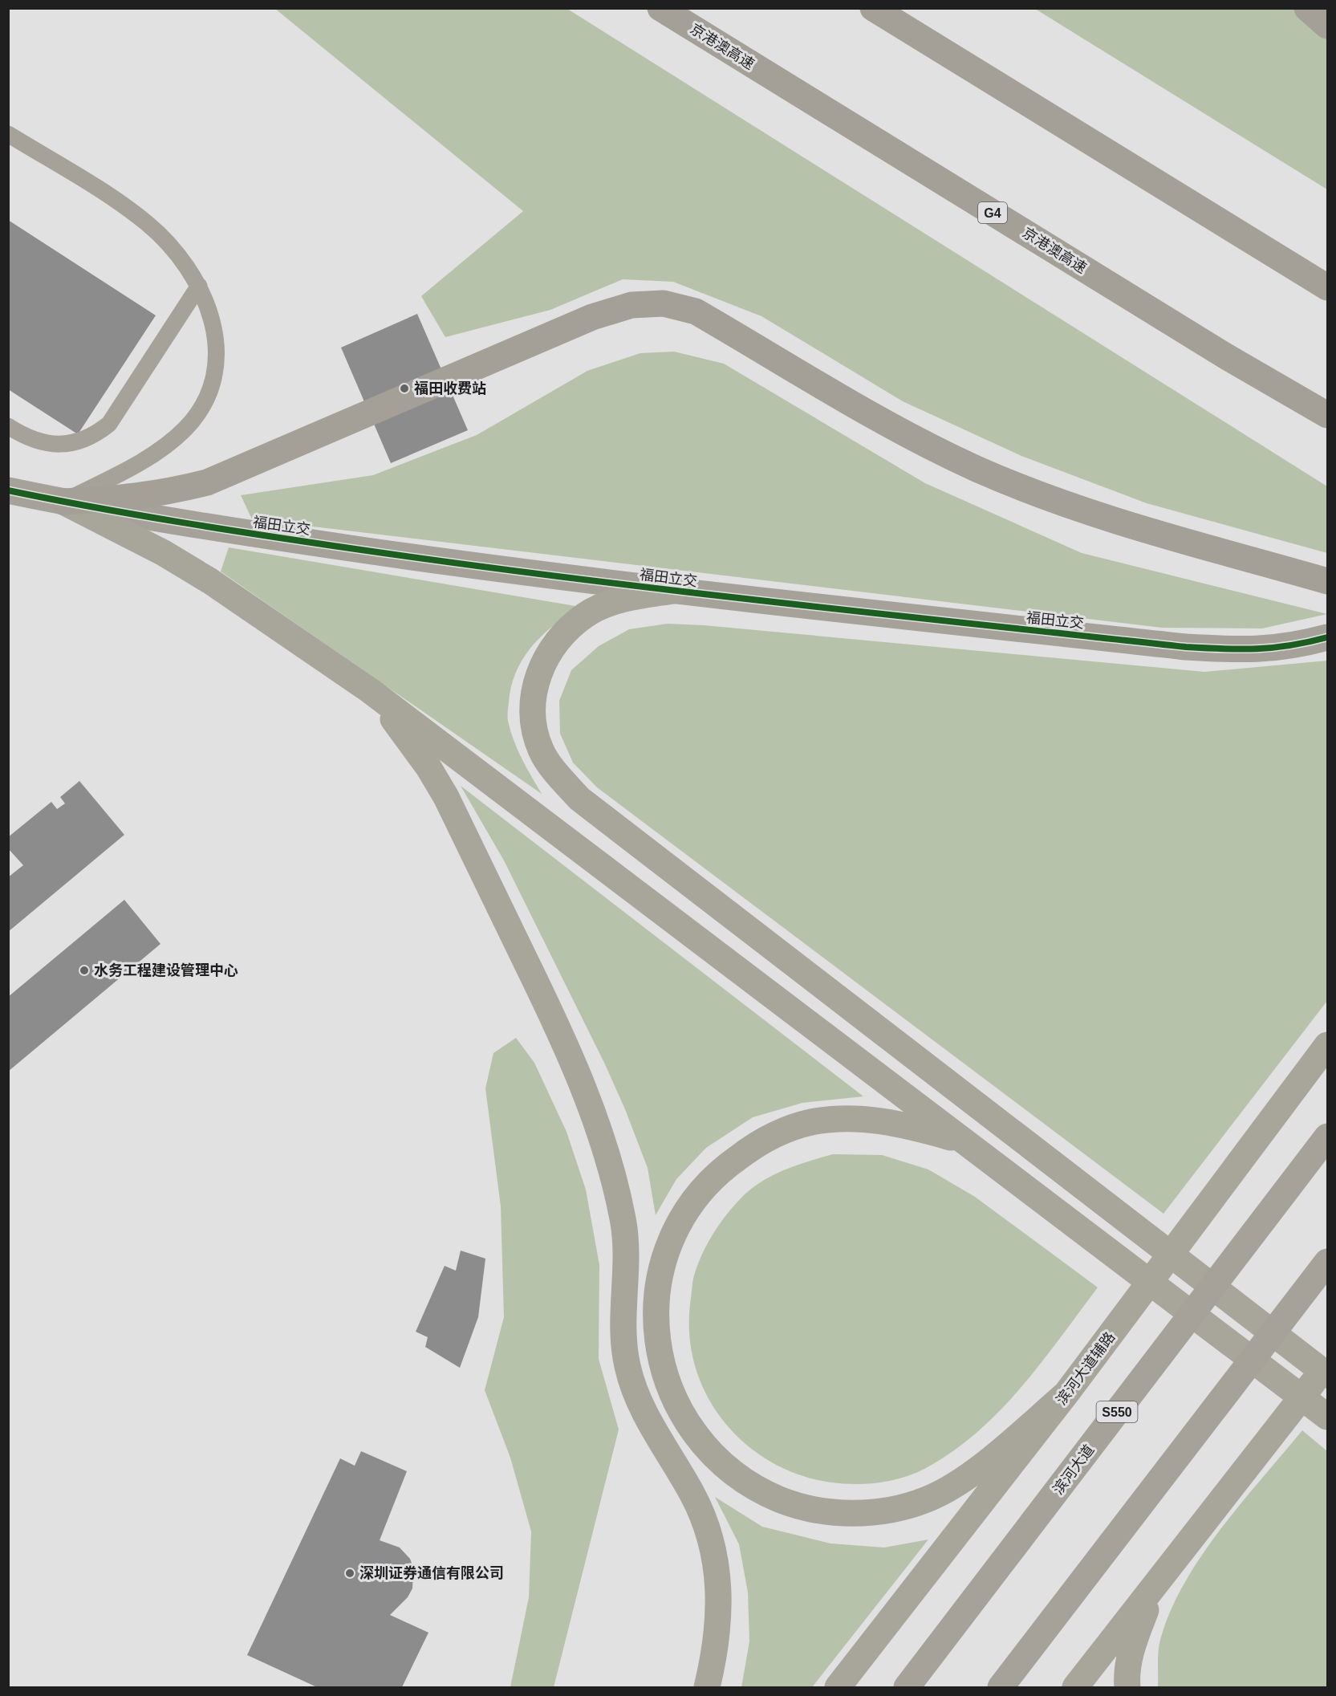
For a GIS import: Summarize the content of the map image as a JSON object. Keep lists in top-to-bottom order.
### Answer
{
  "streets": {
    "highway": [
      "京港澳高速",
      "G4",
      "S550",
      "滨河大道"
    ],
    "main road": ["滨河大道辅路"],
    "street": ["福田立交"]
  },
  "places": ["福田收费站", "水务工程建设管理中心", "深圳证券通信有限公司"]
}
